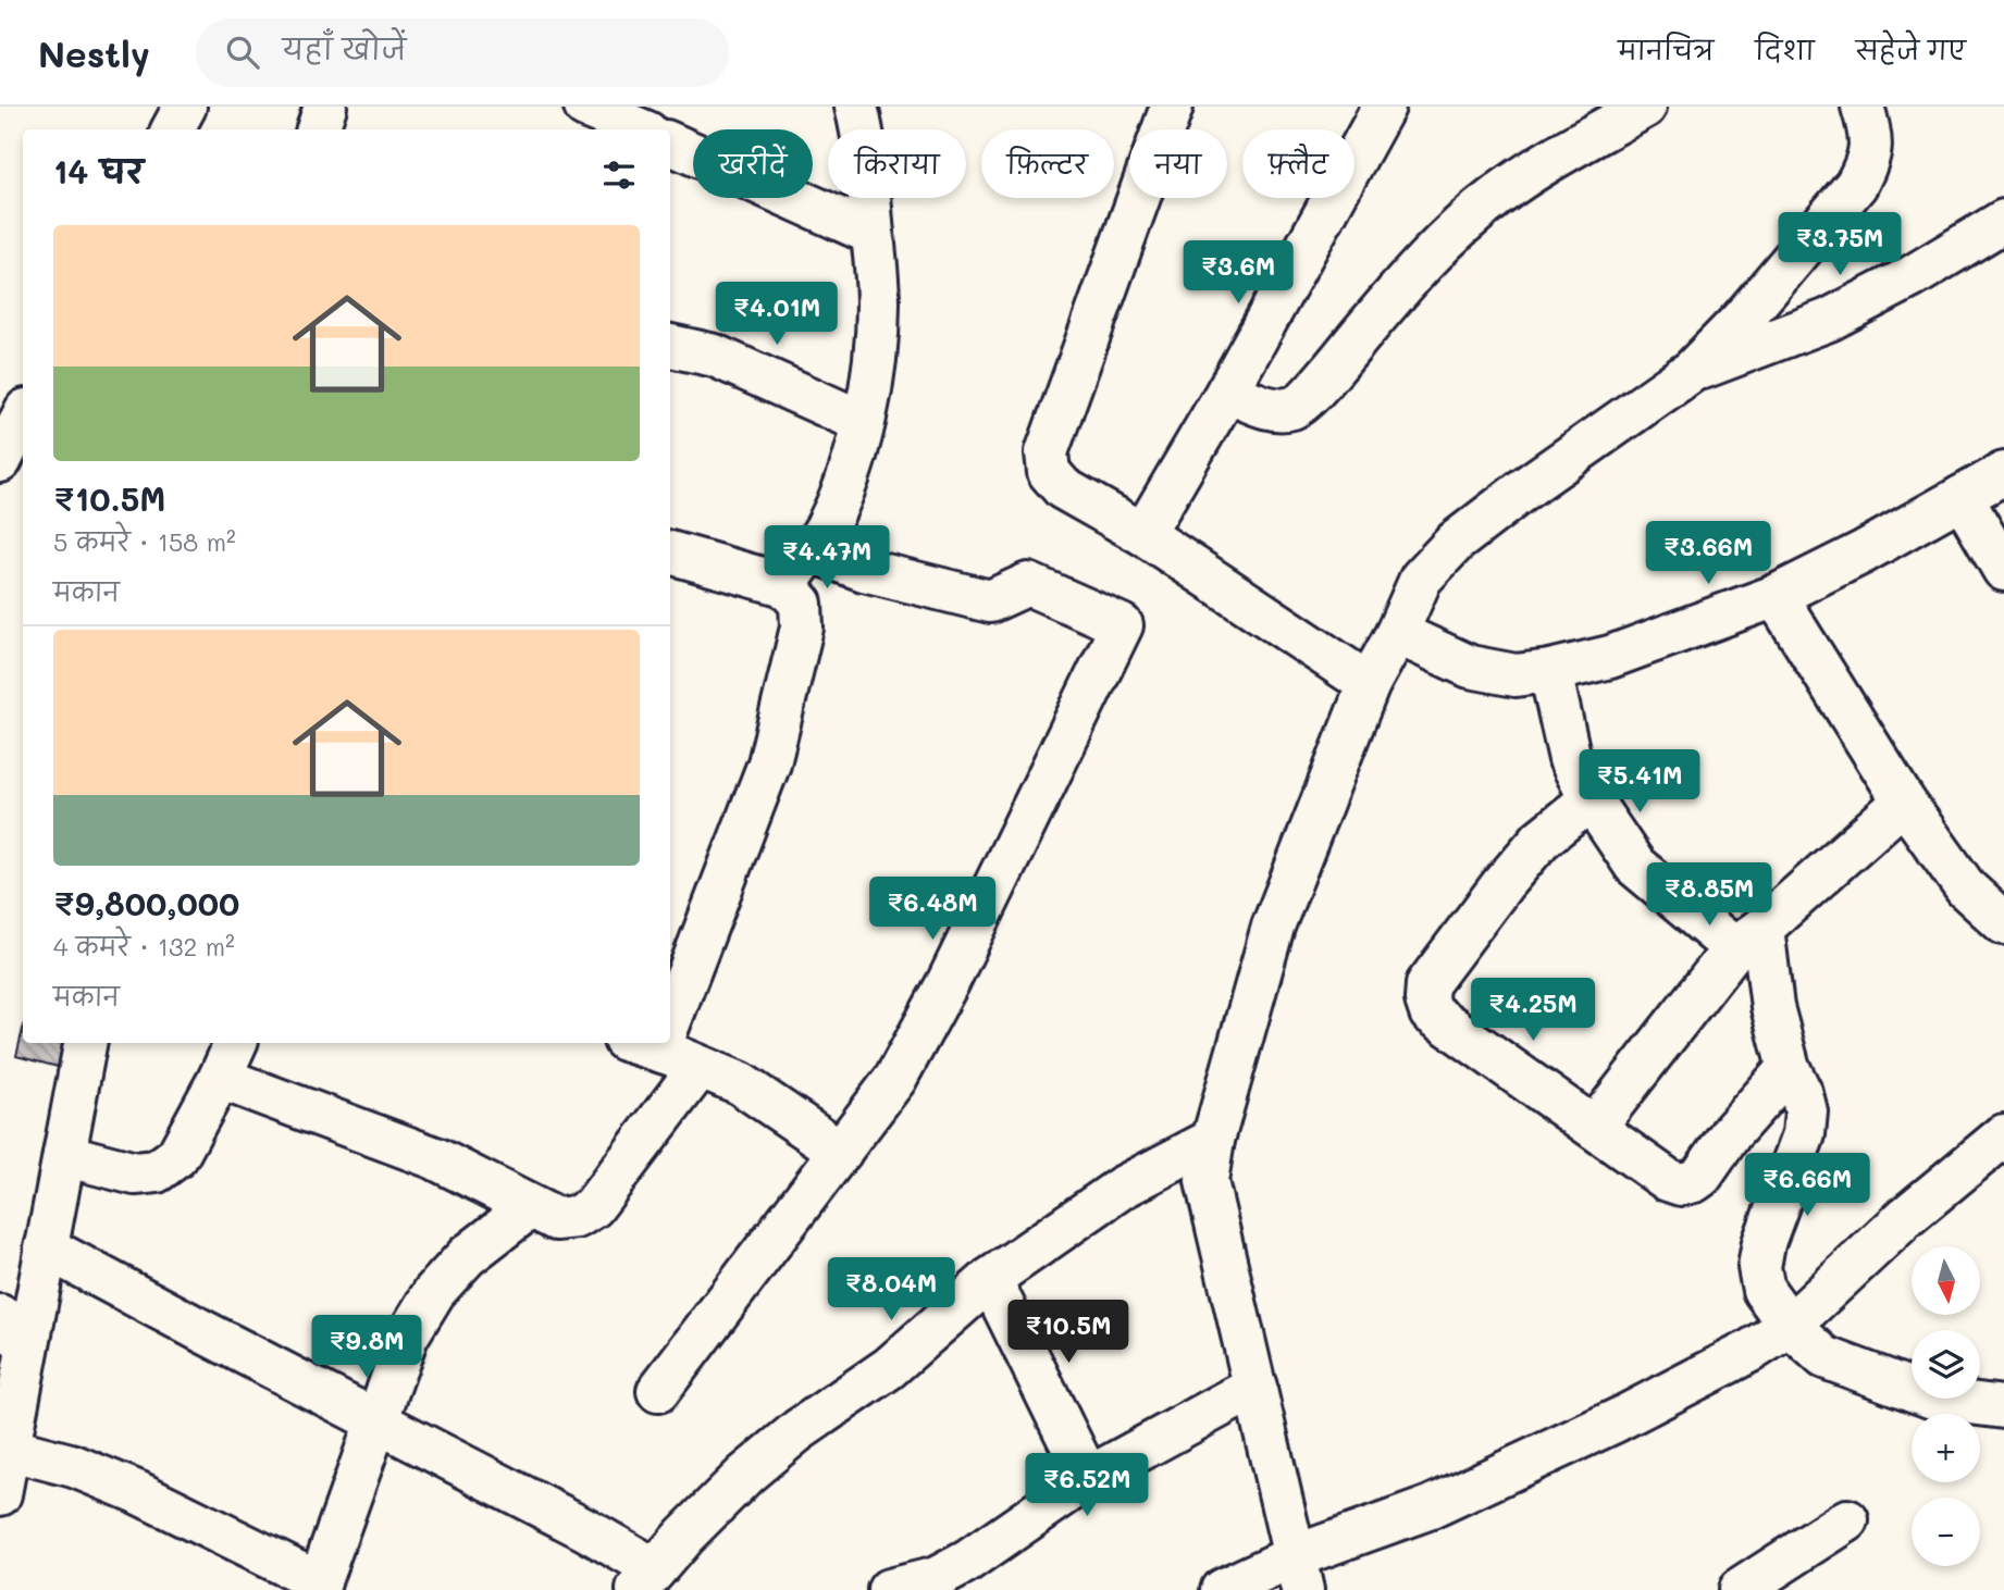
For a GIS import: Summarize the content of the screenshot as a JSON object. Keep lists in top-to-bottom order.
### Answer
{
  "north": "bottom",
  "page": {
    "header": "Nestly",
    "search": "यहाँ खोजें",
    "nav": ["मानचित्र", "दिशा", "सहेजे गए"],
    "chip": [
      "खरीदें",
      "किराया",
      "फ़िल्टर",
      "नया",
      "फ़्लैट"
    ],
    "heading": "14 घर",
    "price": [
      "₹3.75M",
      "₹3.6M",
      "₹4.01M",
      "₹3.66M",
      "₹4.47M",
      "₹5.41M",
      "₹8.85M",
      "₹6.48M",
      "₹4.25M",
      "₹6.66M",
      "₹8.04M",
      "₹10.5M",
      "₹9.8M",
      "₹6.52M"
    ],
    "list": [
      {
        "name": "₹10.5M",
        "note": "5 कमरे · 158 m² · मकान"
      },
      {
        "name": "₹9,800,000",
        "note": "4 कमरे · 132 m² · मकान"
      }
    ],
    "map_buttons": ["+", "−"]
  }
}
